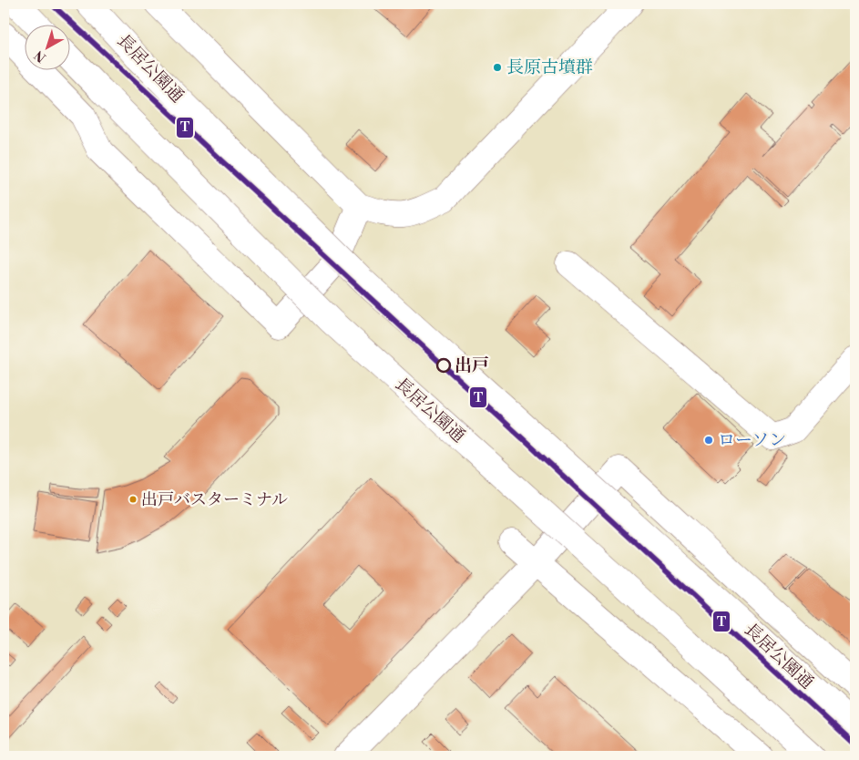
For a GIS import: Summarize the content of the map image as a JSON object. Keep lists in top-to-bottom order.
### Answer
{
  "streets": {
    "street": ["長居公園通"]
  },
  "places": [
    "長原古墳群",
    "出戸",
    "ローソン",
    "出戸バスターミナル"
  ],
  "lines": ["transit line T"],
  "north": "bottom left"
}
